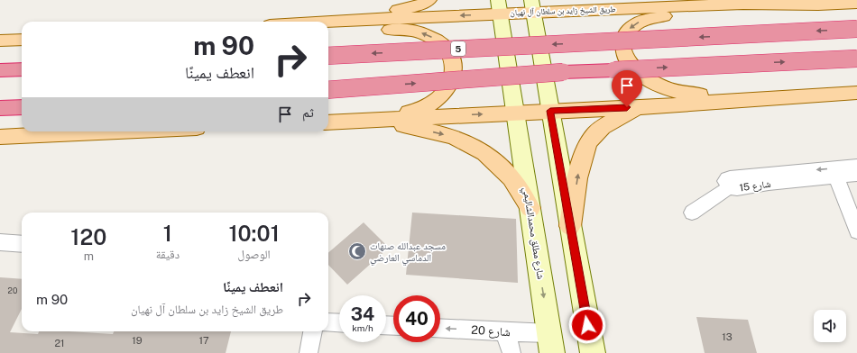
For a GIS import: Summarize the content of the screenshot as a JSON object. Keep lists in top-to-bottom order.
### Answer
{
  "streets": {
    "highway": ["5"],
    "main road": ["طريق الشيخ زايد بن سلطان آل نهيان"],
    "street": ["شارع 15", "شارع مطلق محمدالشاليمي", "شارع 20"]
  },
  "crossings": [
    ["طريق الشيخ زايد بن سلطان آل نهيان", "شارع مطلق محمدالشاليمي"],
    ["شارع مطلق محمدالشاليمي", "شارع 20"]
  ],
  "one_way": ["شارع 15", "شارع 20"],
  "places": {
    "mosque": ["مسجد عبدالله صنهات الدماسي العارضي"]
  },
  "house_numbers": [
    "20",
    "13",
    "19",
    "17",
    "21"
  ],
  "page": {
    "turn": ["90 m", "انعطف يمينًا"],
    "then": "ثم",
    "eta": [
      "10:01",
      "الوصول",
      "1",
      "دقيقة",
      "120",
      "m"
    ],
    "list": [
      {
        "name": "انعطف يمينًا",
        "note": "طريق الشيخ زايد بن سلطان آل نهيان",
        "value": "90 m"
      }
    ],
    "speed": "34 km/h",
    "limit": "40"
  }
}
